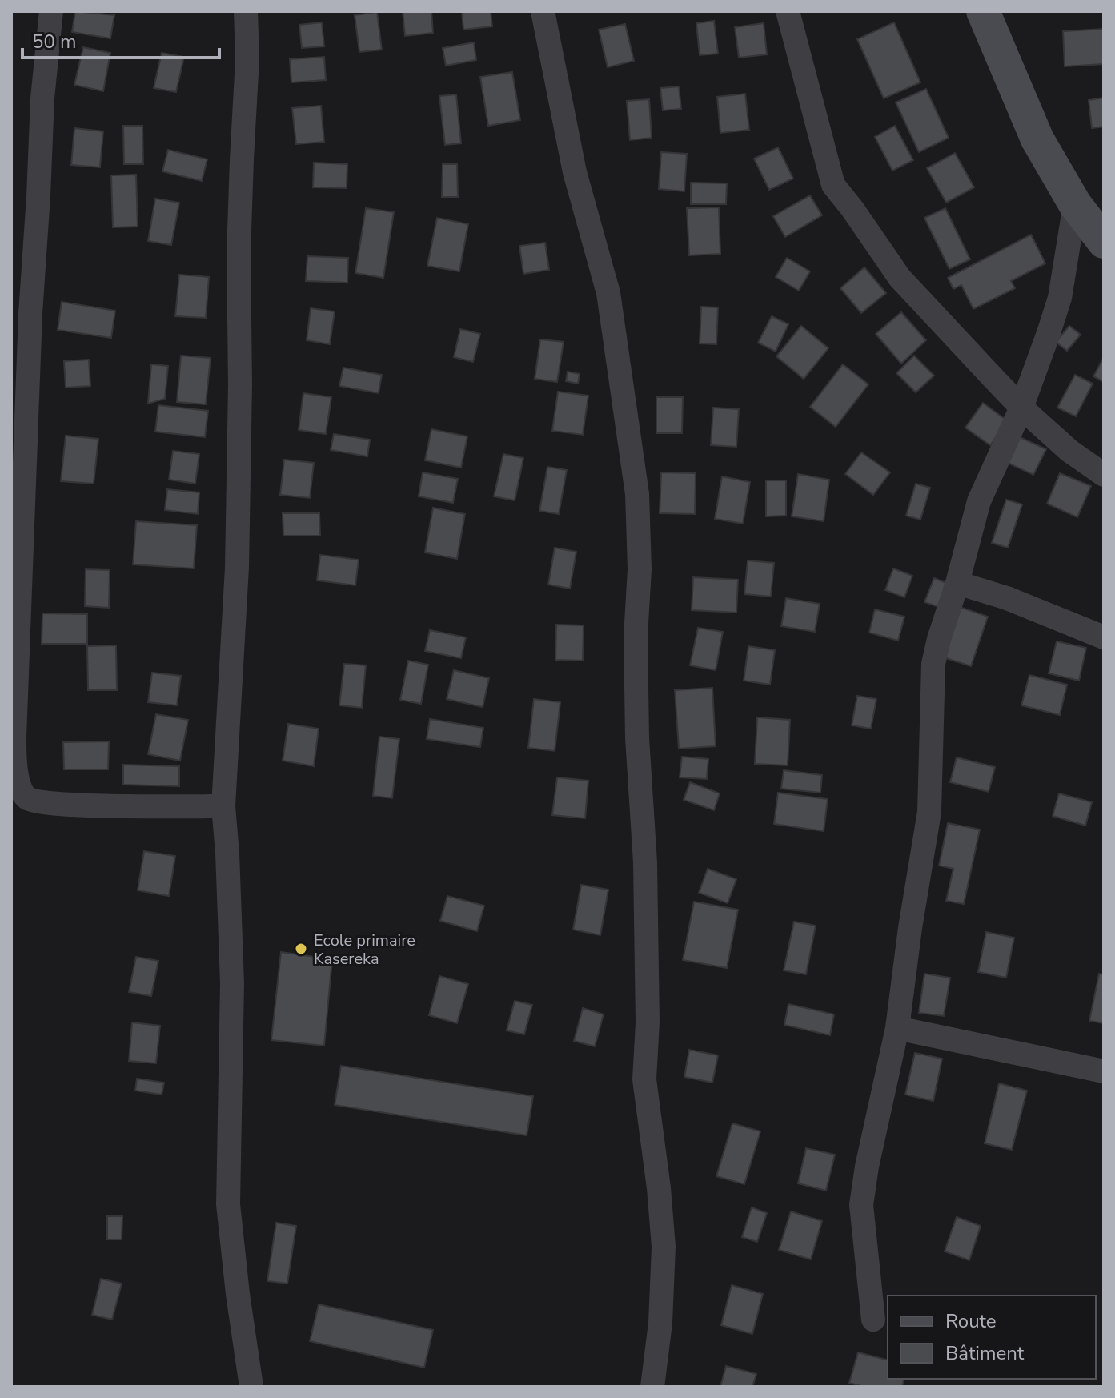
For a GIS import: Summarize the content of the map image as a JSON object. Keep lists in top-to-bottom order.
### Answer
{
  "places": ["Ecole primaire Kasereka"],
  "legend": ["Route", "Bâtiment"],
  "scale_bar": "50 m"
}
